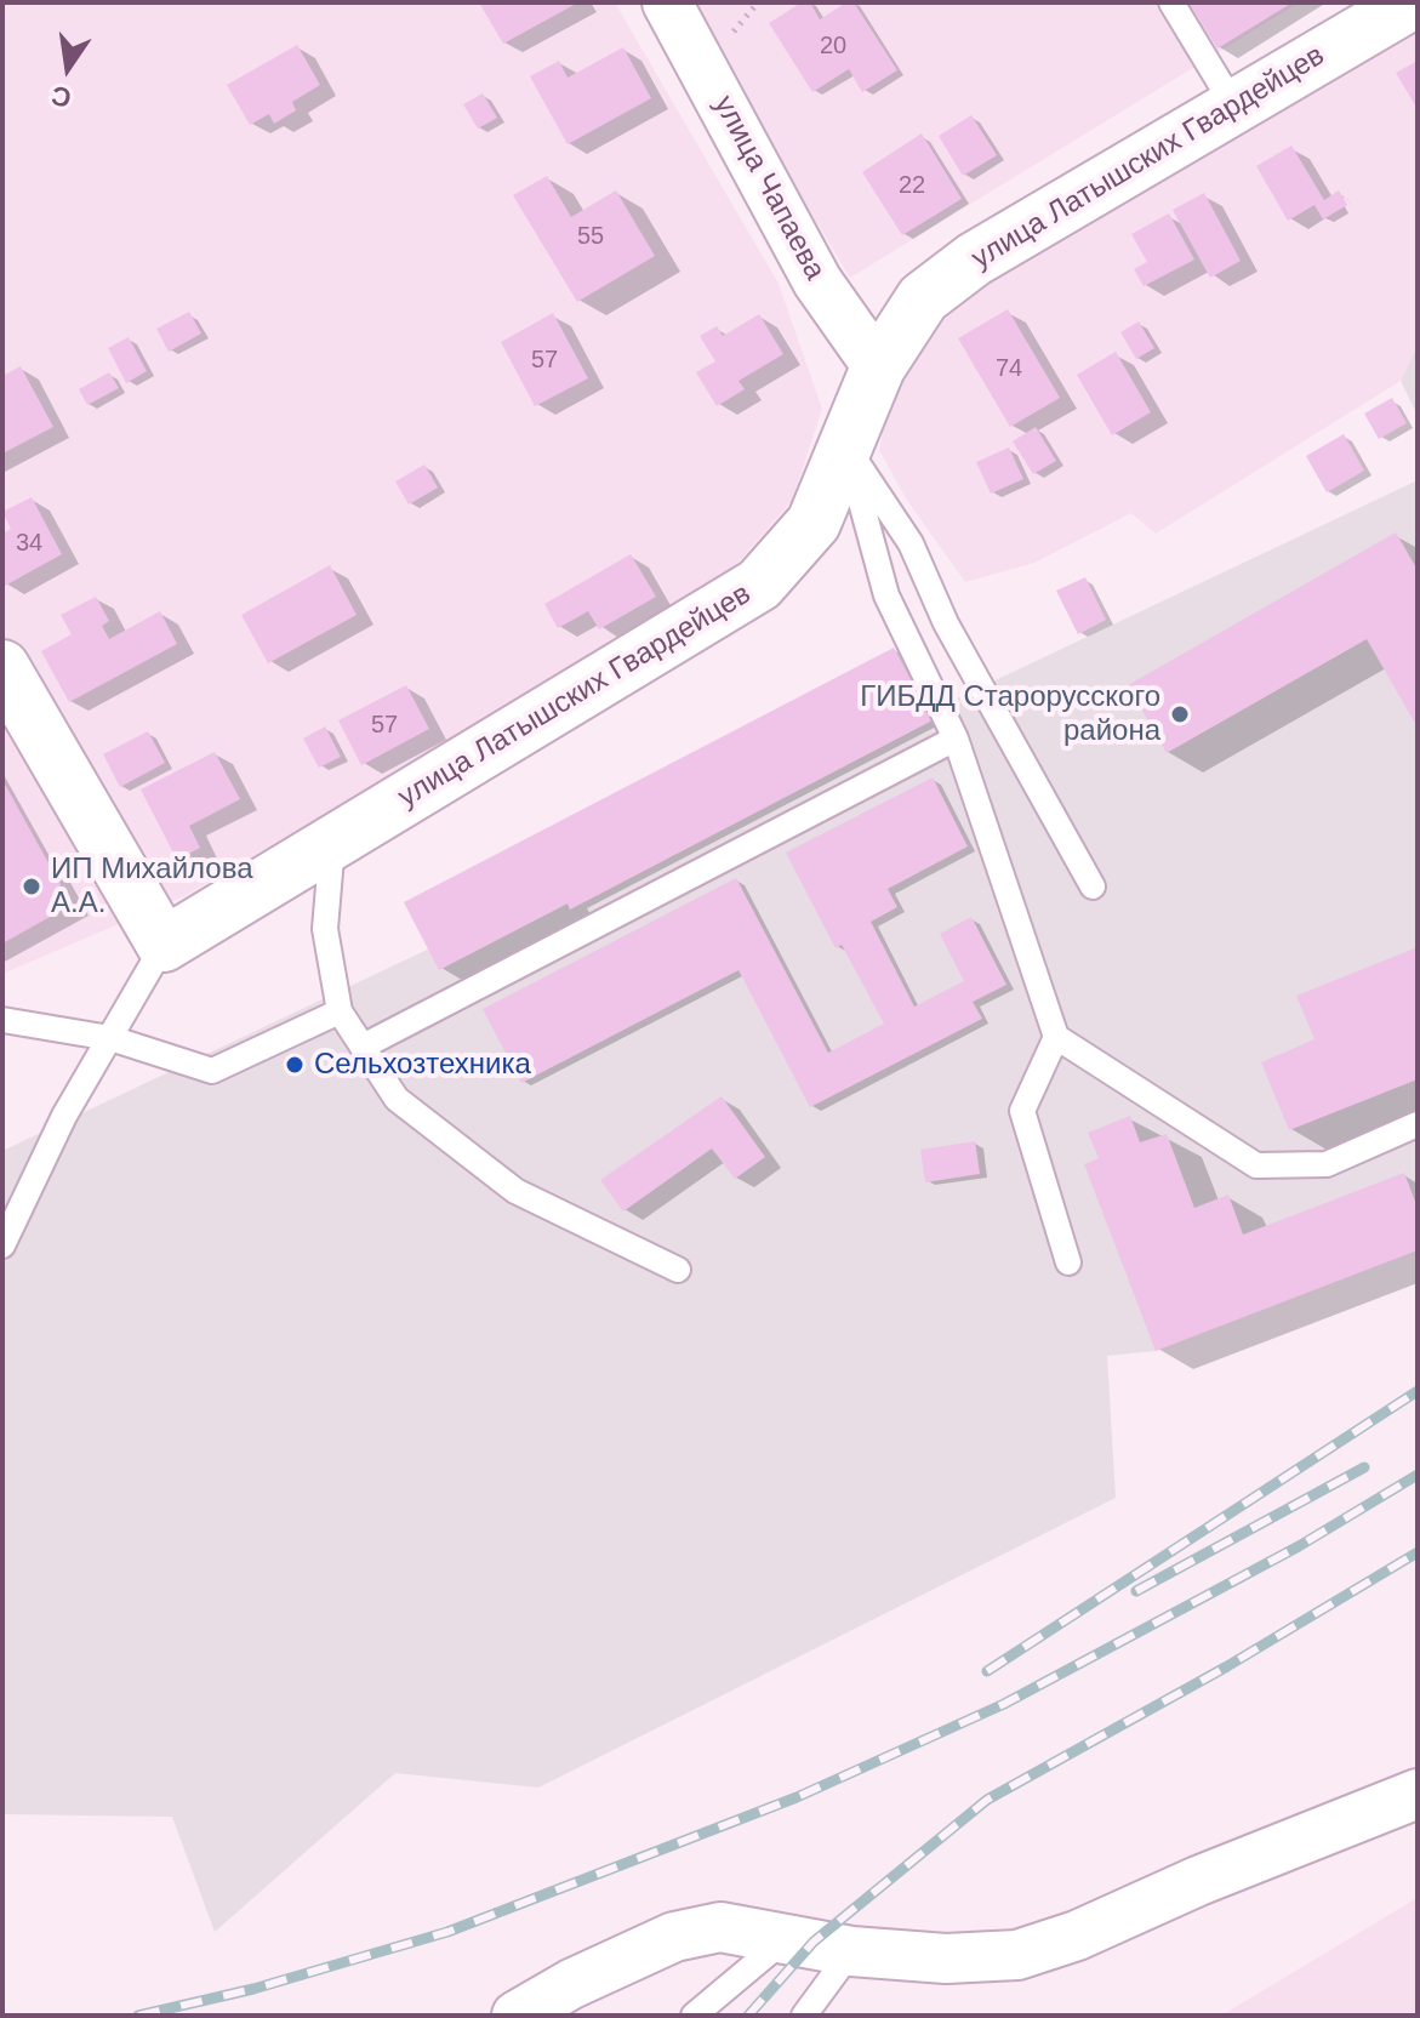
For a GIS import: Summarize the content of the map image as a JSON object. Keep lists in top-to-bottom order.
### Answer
{
  "streets": {
    "street": ["улица Латышских Гвардейцев", "улица Чапаева"]
  },
  "crossings": [
    ["улица Латышских Гвардейцев", "улица Чапаева"]
  ],
  "places": ["ГИБДД Старорусского района", "ИП Михайлова А.А.", "Сельхозтехника"],
  "house_numbers": [
    "20",
    "22",
    "55",
    "57",
    "74",
    "34",
    "57"
  ],
  "north": "bottom"
}
